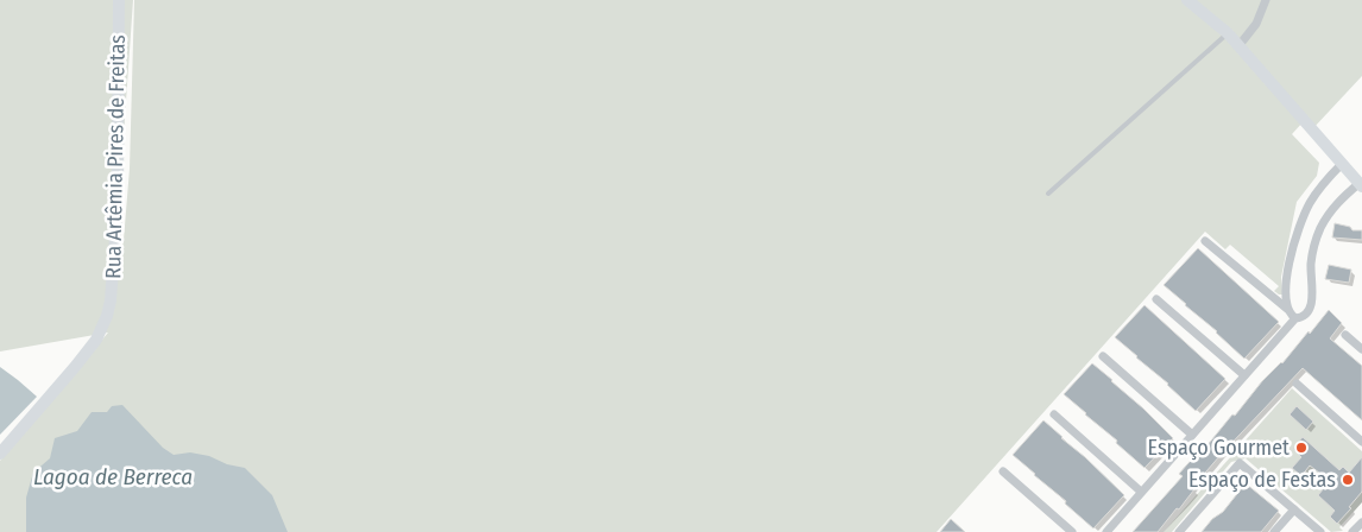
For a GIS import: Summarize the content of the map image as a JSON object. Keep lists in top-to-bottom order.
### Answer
{
  "streets": {
    "street": ["Rua Artêmia Pires de Freitas"]
  },
  "water": ["Lagoa de Berreca"],
  "places": ["Espaço Gourmet", "Espaço de Festas"]
}
